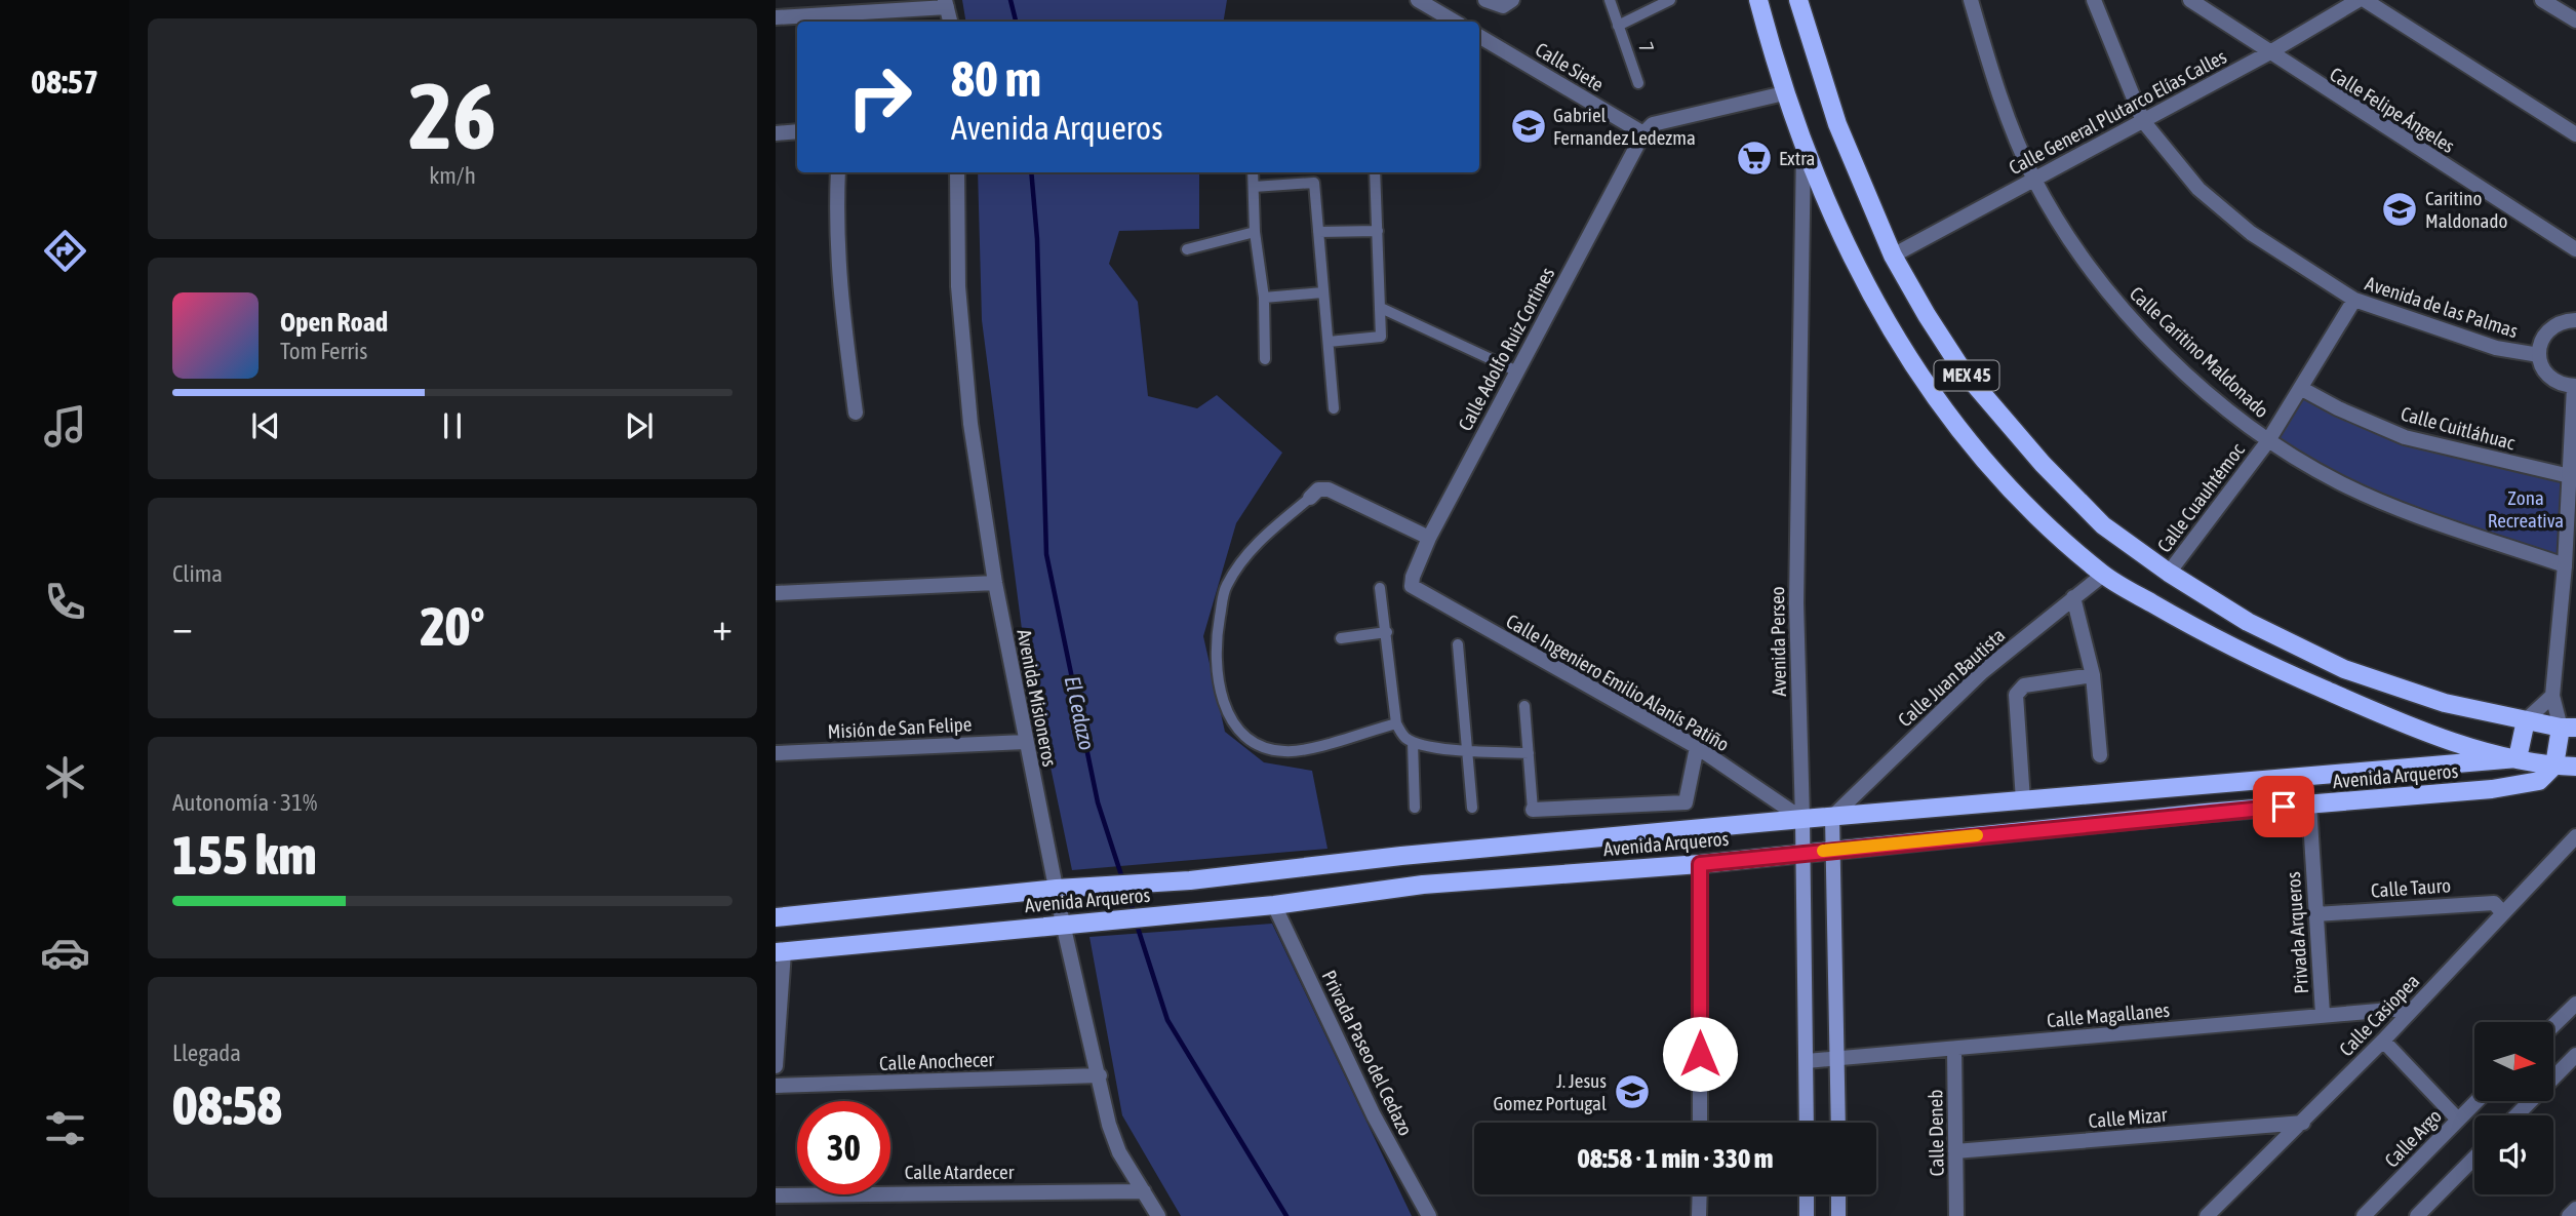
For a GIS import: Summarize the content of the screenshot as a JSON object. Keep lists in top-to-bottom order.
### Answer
{
  "streets": {
    "main road": ["MEX 45", "Avenida Perseo", "Avenida Arqueros"],
    "street": [
      "7",
      "Calle Siete",
      "Calle Felipe Ángeles",
      "Calle General Plutarco Elías Calles",
      "Avenida de las Palmas",
      "Calle Adolfo Ruiz Cortines",
      "Calle Caritino Maldonado",
      "Calle Cuitláhuac",
      "Calle Cuauhtémoc",
      "Calle Juan Bautista",
      "Calle Ingeniero Emilio Alanís Patiño",
      "Avenida Misioneros",
      "Misión de San Felipe",
      "Calle Tauro",
      "Privada Arqueros",
      "Calle Magallanes",
      "Calle Casiopea",
      "Privada Paseo del Cedazo",
      "Calle Anochecer",
      "Calle Mizar",
      "Calle Deneb",
      "Calle Argo",
      "Calle Atardecer"
    ]
  },
  "crossings": [
    ["Calle Siete", "Calle Adolfo Ruiz Cortines"],
    ["Calle Felipe Ángeles", "Calle General Plutarco Elías Calles"],
    ["Calle General Plutarco Elías Calles", "Avenida de las Palmas"],
    ["Calle General Plutarco Elías Calles", "Calle Caritino Maldonado"],
    ["Calle General Plutarco Elías Calles", "MEX 45"],
    ["Avenida de las Palmas", "Calle Cuauhtémoc"],
    ["Calle Adolfo Ruiz Cortines", "Calle Ingeniero Emilio Alanís Patiño"],
    ["Calle Caritino Maldonado", "Calle Cuauhtémoc"],
    ["MEX 45", "Calle Cuauhtémoc"],
    ["MEX 45", "Avenida Perseo"],
    ["MEX 45", "Calle Juan Bautista"],
    ["MEX 45", "Avenida Arqueros"],
    ["Calle Cuitláhuac", "Calle Cuauhtémoc"],
    ["Avenida Perseo", "Calle Ingeniero Emilio Alanís Patiño"],
    ["Avenida Perseo", "Avenida Arqueros"],
    ["Avenida Perseo", "Calle Magallanes"],
    ["Calle Juan Bautista", "Avenida Arqueros"],
    ["Calle Ingeniero Emilio Alanís Patiño", "Avenida Arqueros"],
    ["Avenida Misioneros", "Misión de San Felipe"],
    ["Avenida Misioneros", "Avenida Arqueros"],
    ["Avenida Misioneros", "Calle Anochecer"],
    ["Avenida Misioneros", "Calle Atardecer"],
    ["Avenida Arqueros", "Privada Arqueros"],
    ["Avenida Arqueros", "Privada Paseo del Cedazo"],
    ["Calle Tauro", "Privada Arqueros"],
    ["Calle Tauro", "Calle Casiopea"],
    ["Privada Arqueros", "Calle Magallanes"],
    ["Calle Magallanes", "Calle Casiopea"],
    ["Calle Magallanes", "Calle Deneb"],
    ["Calle Casiopea", "Calle Mizar"],
    ["Calle Mizar", "Calle Deneb"]
  ],
  "water": ["El Cedazo"],
  "parks": ["Zona Recreativa"],
  "places": {
    "school or university": ["Gabriel Fernandez Ledezma", "Caritino Maldonado", "J. Jesus Gomez Portugal"],
    "supermarket": ["Extra"]
  },
  "north": "right",
  "page": {
    "tabs": "08:57",
    "tile": [
      ["26", "km/h"],
      "Clima",
      ["Autonomía · 31%", "155 km"],
      ["Llegada", "08:58"]
    ],
    "turn": ["80 m", "Avenida Arqueros"],
    "song": ["Open Road", "Tom Ferris"],
    "heat": ["−", "20°", "+"],
    "limit": "30",
    "trip": "08:58 · 1 min · 330 m"
  }
}
